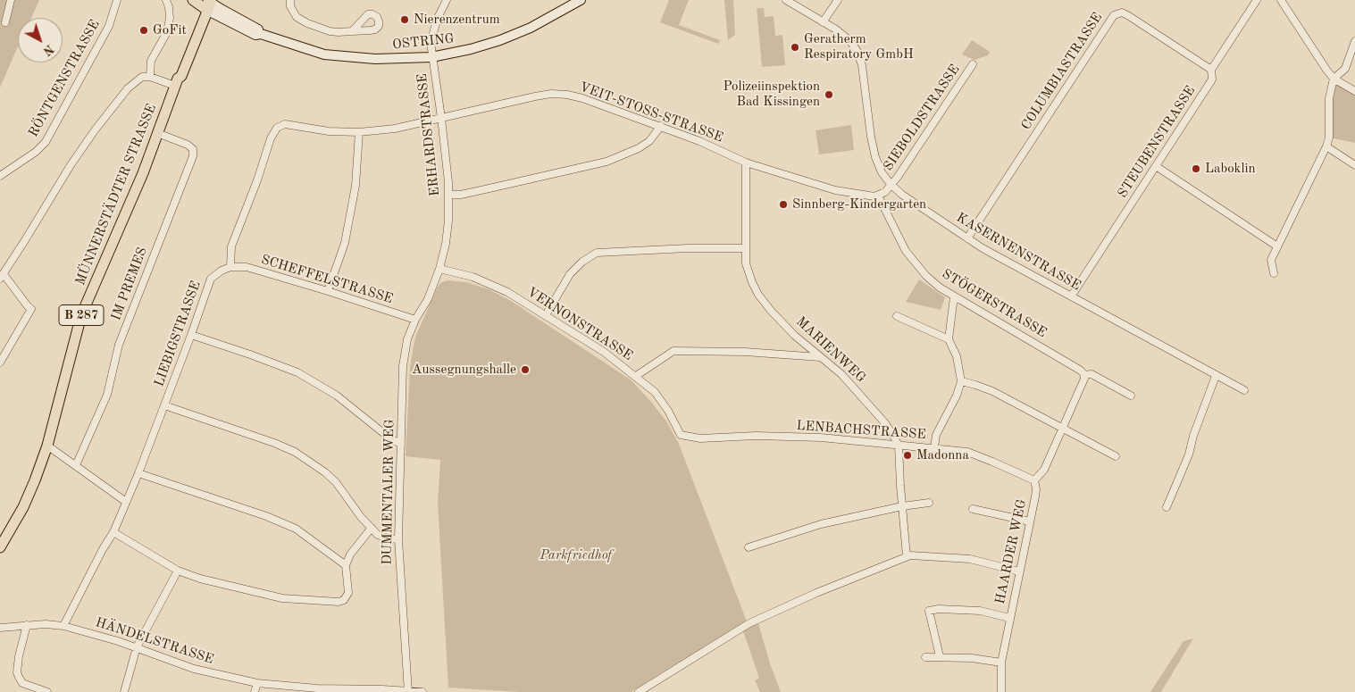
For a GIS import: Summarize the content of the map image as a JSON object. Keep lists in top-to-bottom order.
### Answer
{
  "streets": {
    "main road": ["OSTRING", "MÜNNERSTÄDTER STRASSE", "B 287"],
    "street": [
      "COLUMBIASTRASSE",
      "RÖNTGENSTRASSE",
      "VEIT-STOSS-STRASSE",
      "SIEBOLDSTRASSE",
      "ERHARDSTRASSE",
      "STEUBENSTRASSE",
      "KASERNENSTRASSE",
      "SCHEFFELSTRASSE",
      "IM PREMES",
      "STÖGERSTRASSE",
      "VERNONSTRASSE",
      "LIEBIGSTRASSE",
      "MARIENWEG",
      "LENBACHSTRASSE",
      "DUMMENTALER WEG",
      "HAARDER WEG",
      "HÄNDELSTRASSE"
    ]
  },
  "crossings": [
    ["OSTRING", "ERHARDSTRASSE"],
    ["OSTRING", "MÜNNERSTÄDTER STRASSE"],
    ["COLUMBIASTRASSE", "STEUBENSTRASSE"],
    ["COLUMBIASTRASSE", "KASERNENSTRASSE"],
    ["VEIT-STOSS-STRASSE", "ERHARDSTRASSE"],
    ["VEIT-STOSS-STRASSE", "SCHEFFELSTRASSE"],
    ["VEIT-STOSS-STRASSE", "LIEBIGSTRASSE"],
    ["SIEBOLDSTRASSE", "KASERNENSTRASSE"],
    ["ERHARDSTRASSE", "SCHEFFELSTRASSE"],
    ["ERHARDSTRASSE", "VERNONSTRASSE"],
    ["ERHARDSTRASSE", "DUMMENTALER WEG"],
    ["STEUBENSTRASSE", "KASERNENSTRASSE"],
    ["MÜNNERSTÄDTER STRASSE", "IM PREMES"],
    ["SCHEFFELSTRASSE", "LIEBIGSTRASSE"],
    ["SCHEFFELSTRASSE", "DUMMENTALER WEG"],
    ["VERNONSTRASSE", "LENBACHSTRASSE"],
    ["LIEBIGSTRASSE", "HÄNDELSTRASSE"],
    ["MARIENWEG", "LENBACHSTRASSE"],
    ["LENBACHSTRASSE", "HAARDER WEG"],
    ["DUMMENTALER WEG", "HÄNDELSTRASSE"]
  ],
  "parks": ["Parkfriedhof"],
  "places": [
    "Nierenzentrum",
    "GoFit",
    "Geratherm Respiratory GmbH",
    "Polizeiinspektion Bad Kissingen",
    "Laboklin",
    "Sinnberg-Kindergarten",
    "Aussegnungshalle",
    "Madonna"
  ],
  "north": "bottom right"
}
